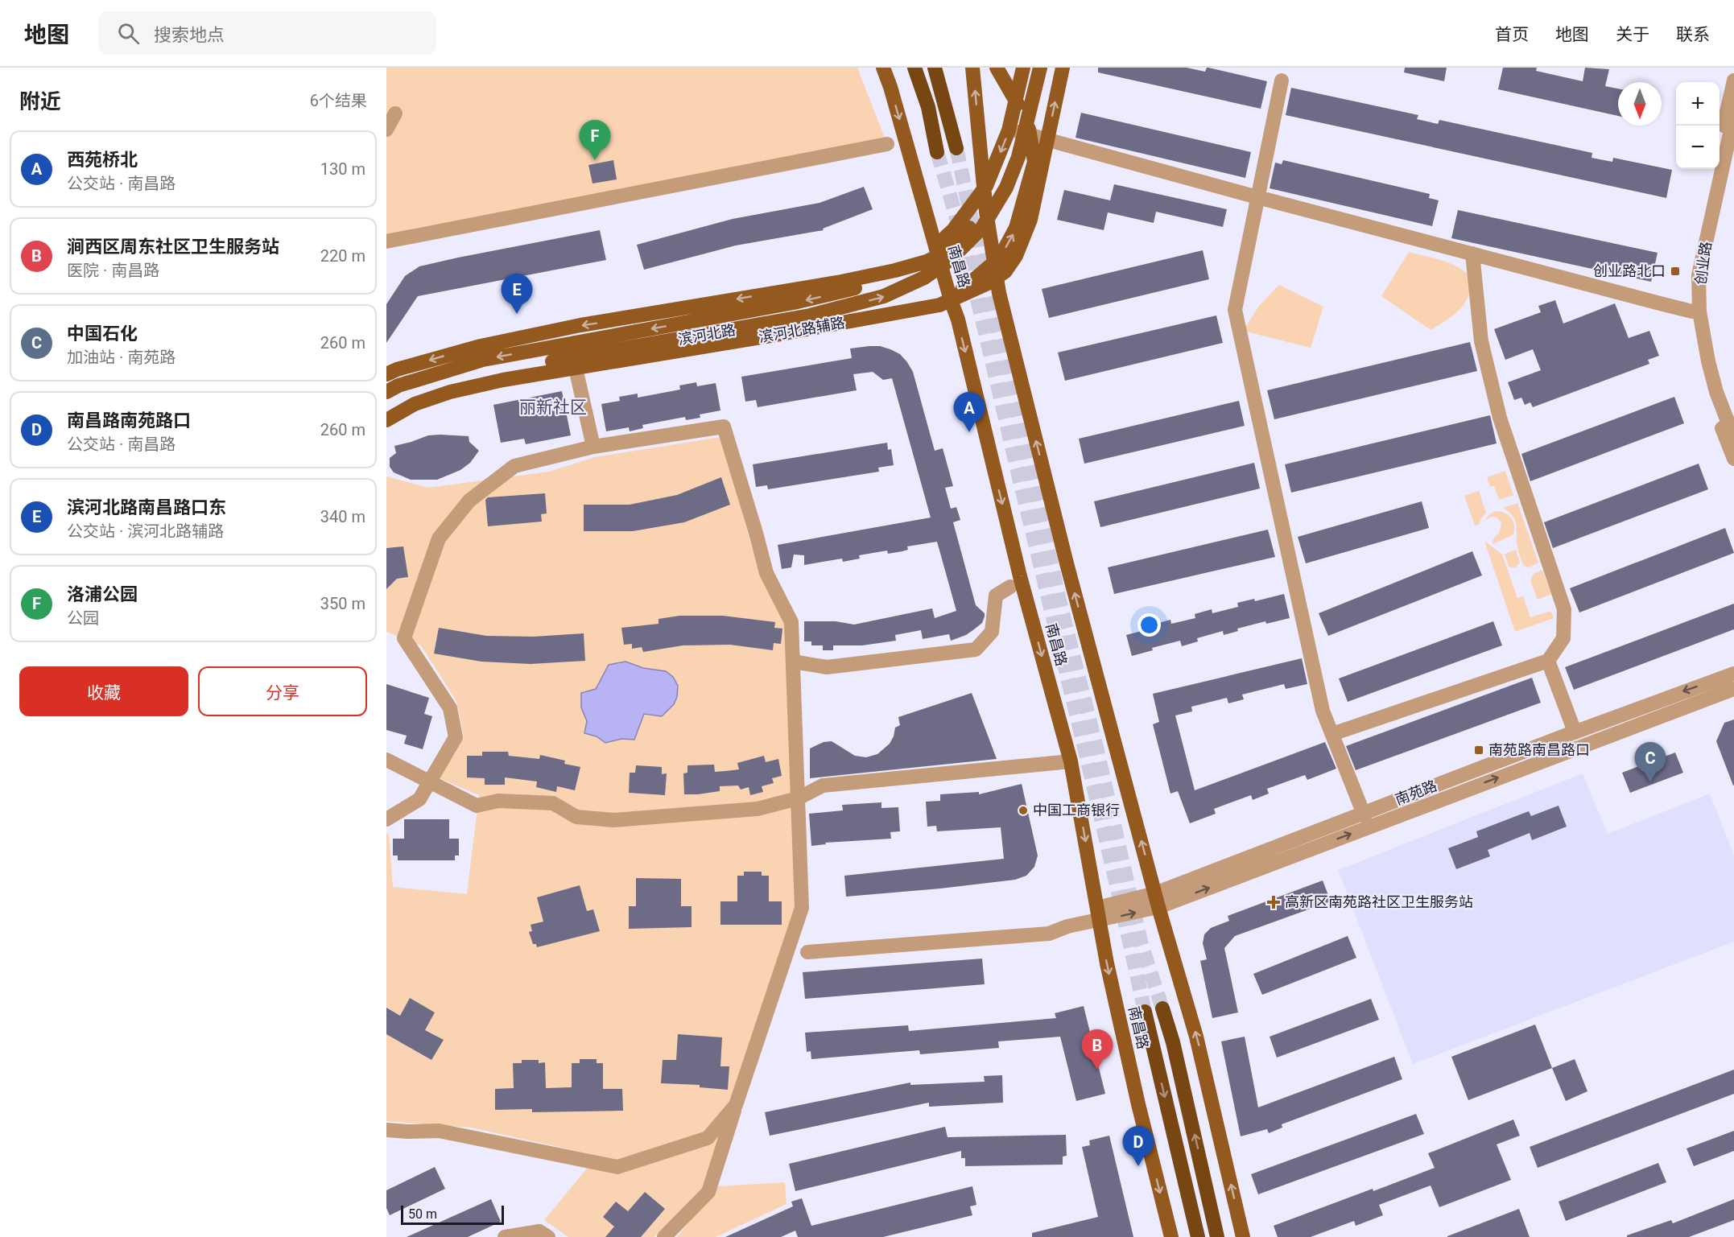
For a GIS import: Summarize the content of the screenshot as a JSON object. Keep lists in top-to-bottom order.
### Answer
{
  "streets": {
    "highway": ["南昌路"],
    "main road": ["滨河北路辅路", "滨河北路"],
    "street": ["创业路", "南苑路"]
  },
  "crossings": [
    ["南昌路", "滨河北路辅路"],
    ["南昌路", "南苑路"]
  ],
  "districts": ["丽新社区"],
  "places": {
    "transit": ["创业路北口", "南苑路南昌路口"],
    "other": ["中国工商银行"],
    "health": ["高新区南苑路社区卫生服务站"]
  },
  "scale_bar": "50 m",
  "north": "bottom",
  "page": {
    "header": "地图",
    "search": "搜索地点",
    "nav": [
      "首页",
      "地图",
      "关于",
      "联系"
    ],
    "heading": ["附近", "6个结果"],
    "map_buttons": ["+", "−"],
    "pins": [
      "F",
      "E",
      "A",
      "C",
      "B",
      "D"
    ],
    "list": [
      {
        "mark": "A",
        "name": "西苑桥北",
        "note": "公交站 · 南昌路",
        "value": "130 m"
      },
      {
        "mark": "B",
        "name": "涧西区周东社区卫生服务站",
        "note": "医院 · 南昌路",
        "value": "220 m"
      },
      {
        "mark": "C",
        "name": "中国石化",
        "note": "加油站 · 南苑路",
        "value": "260 m"
      },
      {
        "mark": "D",
        "name": "南昌路南苑路口",
        "note": "公交站 · 南昌路",
        "value": "260 m"
      },
      {
        "mark": "E",
        "name": "滨河北路南昌路口东",
        "note": "公交站 · 滨河北路辅路",
        "value": "340 m"
      },
      {
        "mark": "F",
        "name": "洛浦公园",
        "note": "公园",
        "value": "350 m"
      }
    ],
    "buttons": ["收藏", "分享"],
    "scale": "50 m"
  }
}
